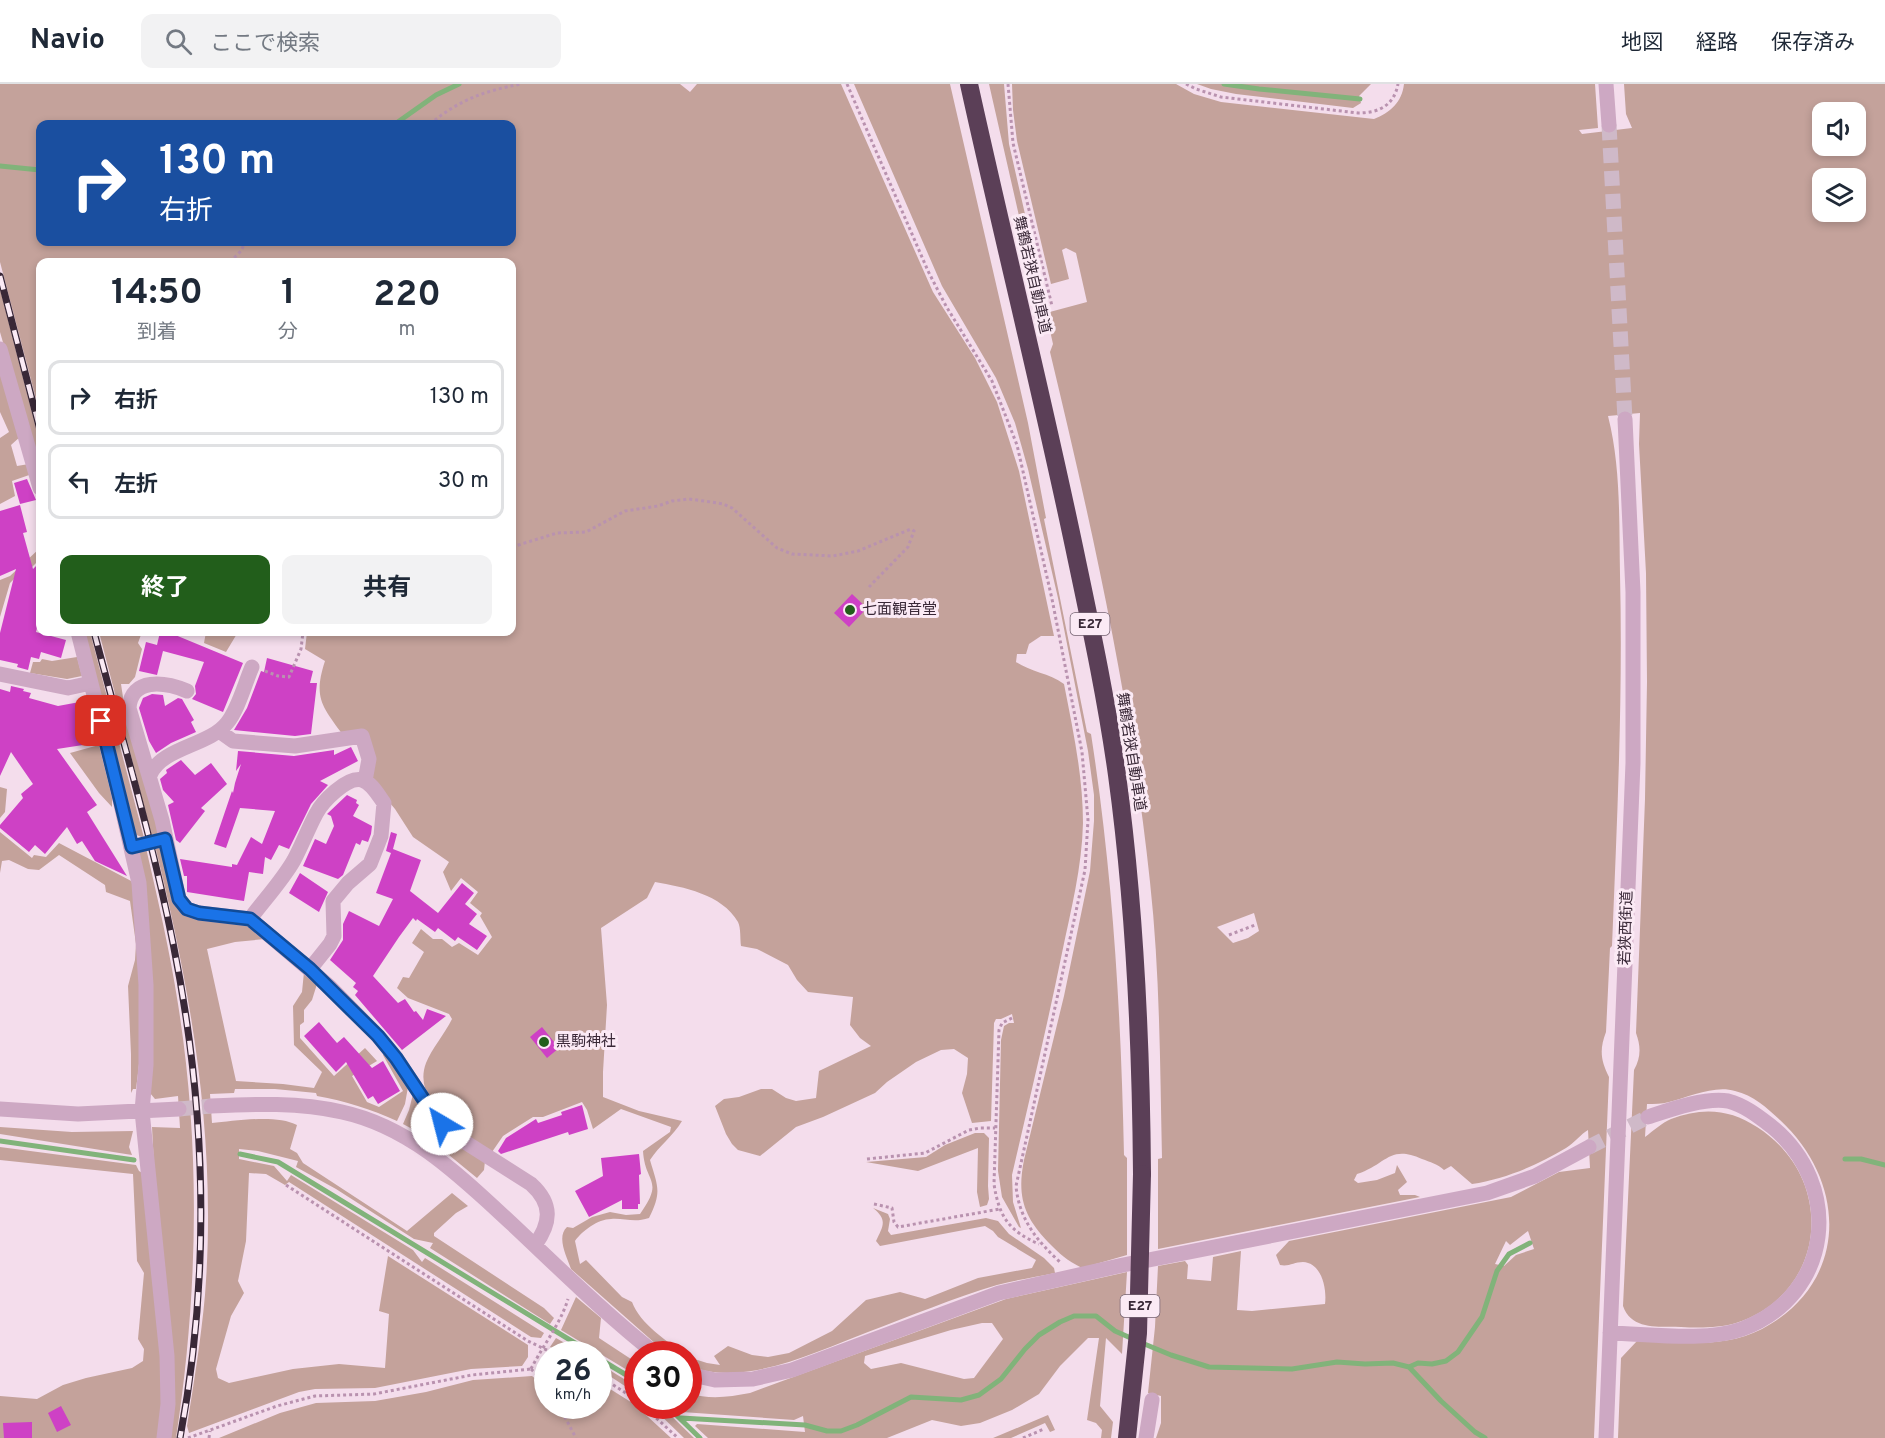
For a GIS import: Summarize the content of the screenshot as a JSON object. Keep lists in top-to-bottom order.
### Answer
{
  "streets": {
    "highway": ["舞鶴若狭自動車道", "E27"],
    "street": ["若狭西街道"]
  },
  "places": ["七面観音堂", "黒駒神社"],
  "page": {
    "header": "Navio",
    "search": "ここで検索",
    "nav": ["地図", "経路", "保存済み"],
    "turn": ["130 m", "右折"],
    "eta": [
      "14:50",
      "到着",
      "1",
      "分",
      "220",
      "m"
    ],
    "list": [
      {
        "name": "右折",
        "value": "130 m"
      },
      {
        "name": "左折",
        "value": "30 m"
      }
    ],
    "buttons": ["終了", "共有"],
    "speed": "26 km/h",
    "limit": "30"
  }
}
